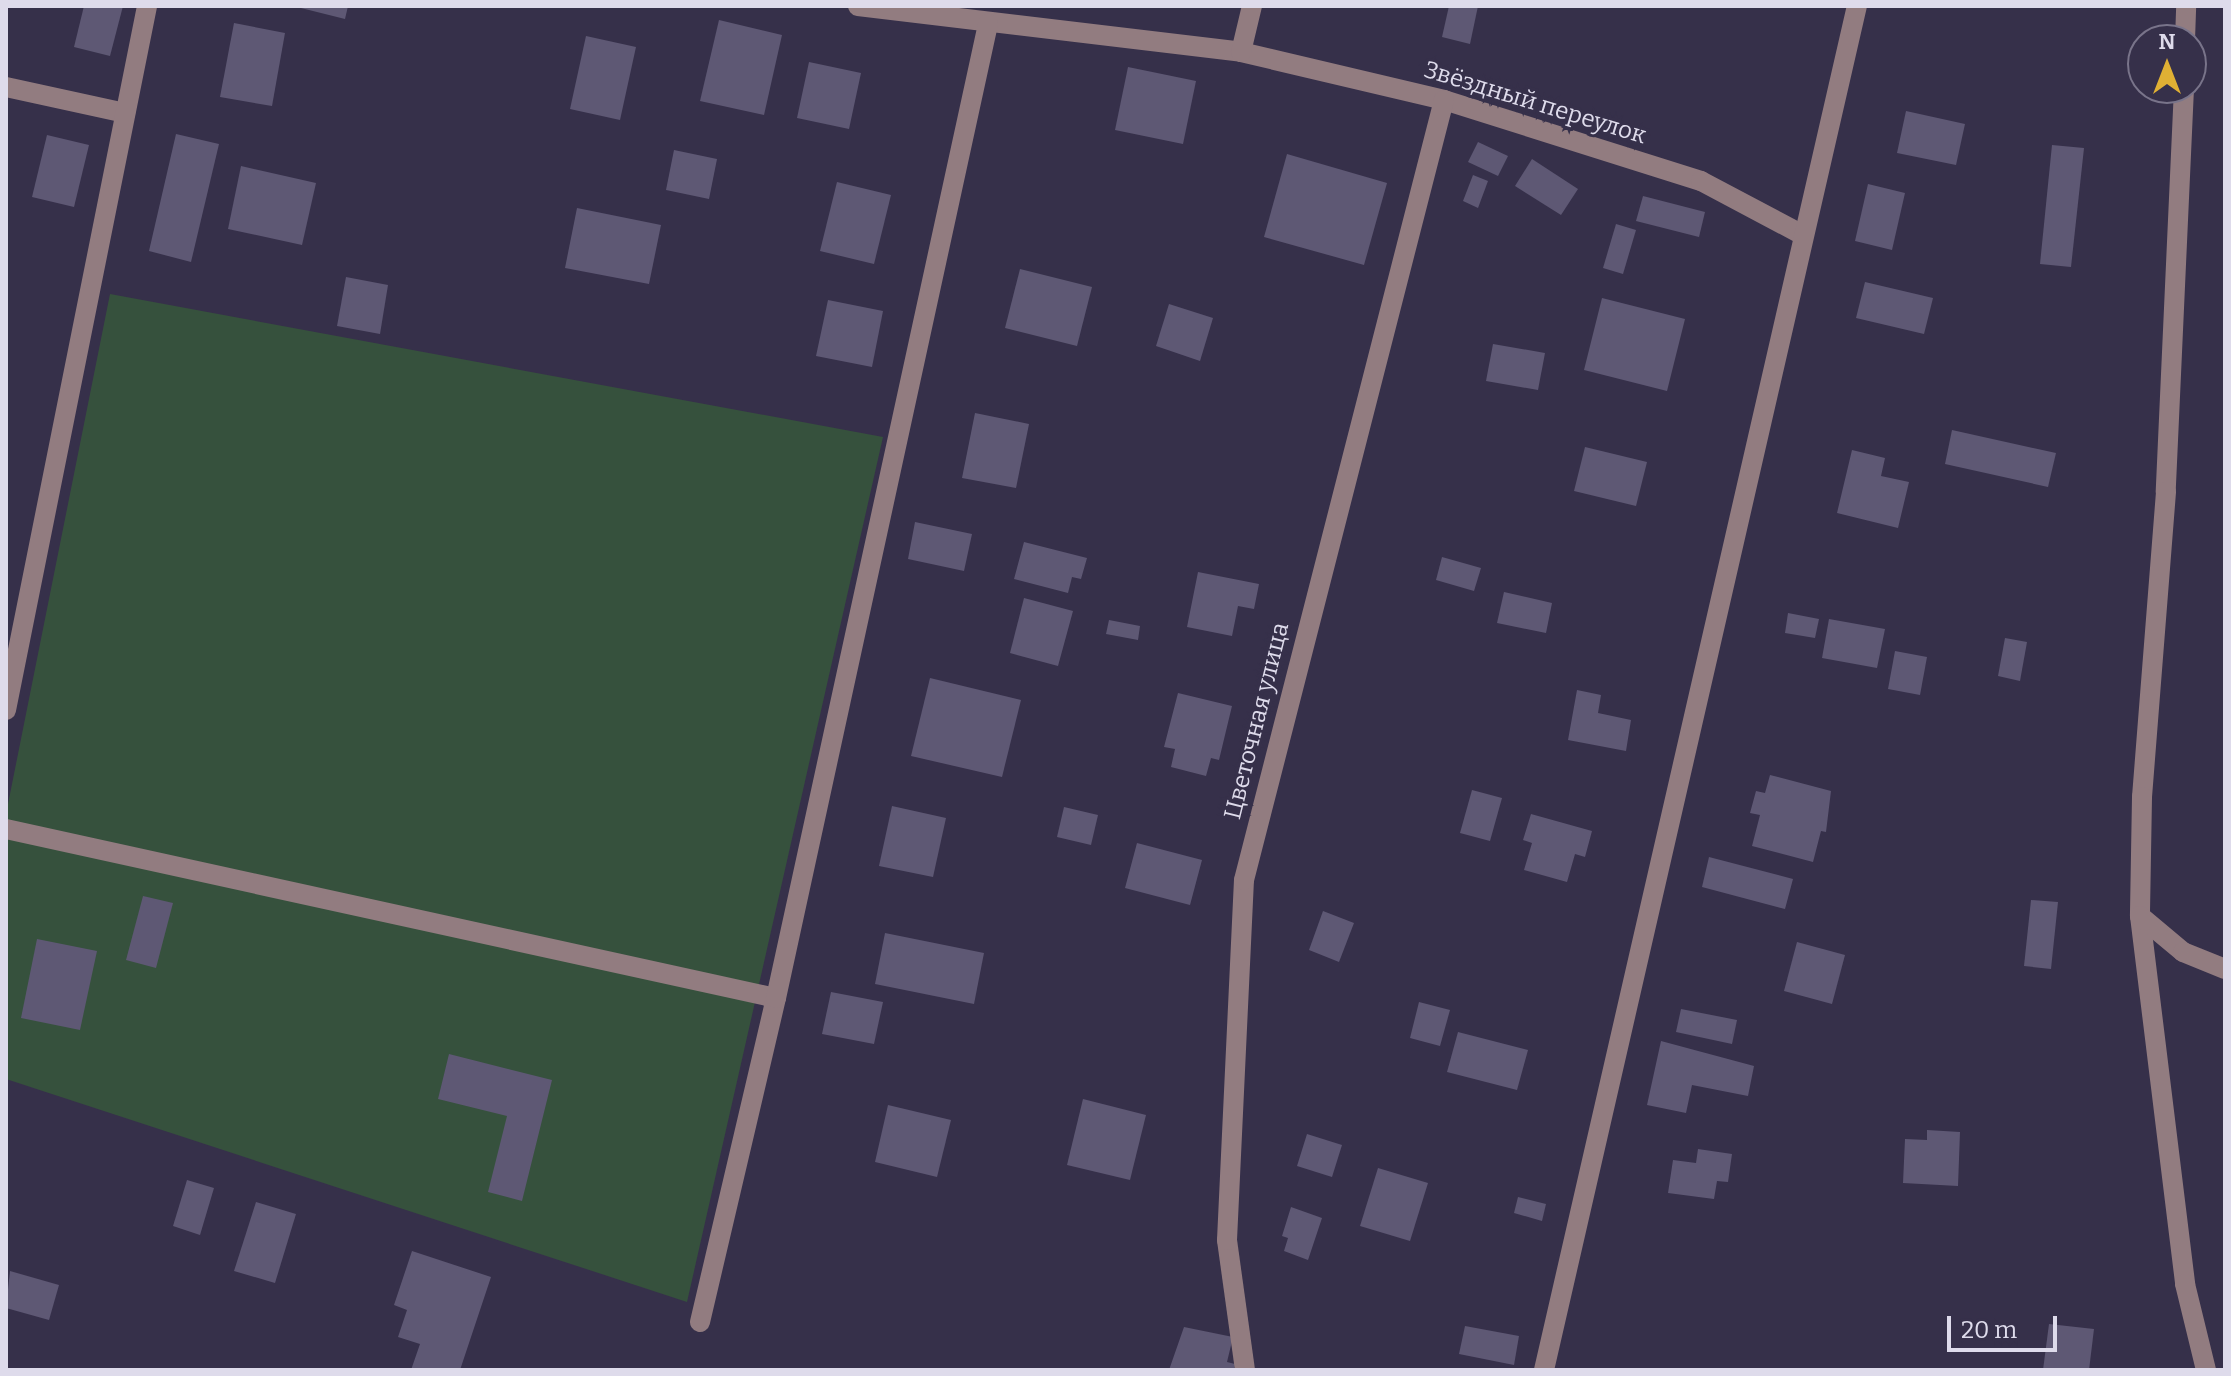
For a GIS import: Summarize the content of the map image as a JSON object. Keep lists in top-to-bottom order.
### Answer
{
  "streets": {
    "street": ["Звёздный переулок", "Цветочная улица"]
  },
  "crossings": [
    ["Звёздный переулок", "Цветочная улица"]
  ],
  "scale_bar": "20 m",
  "north": "top"
}
